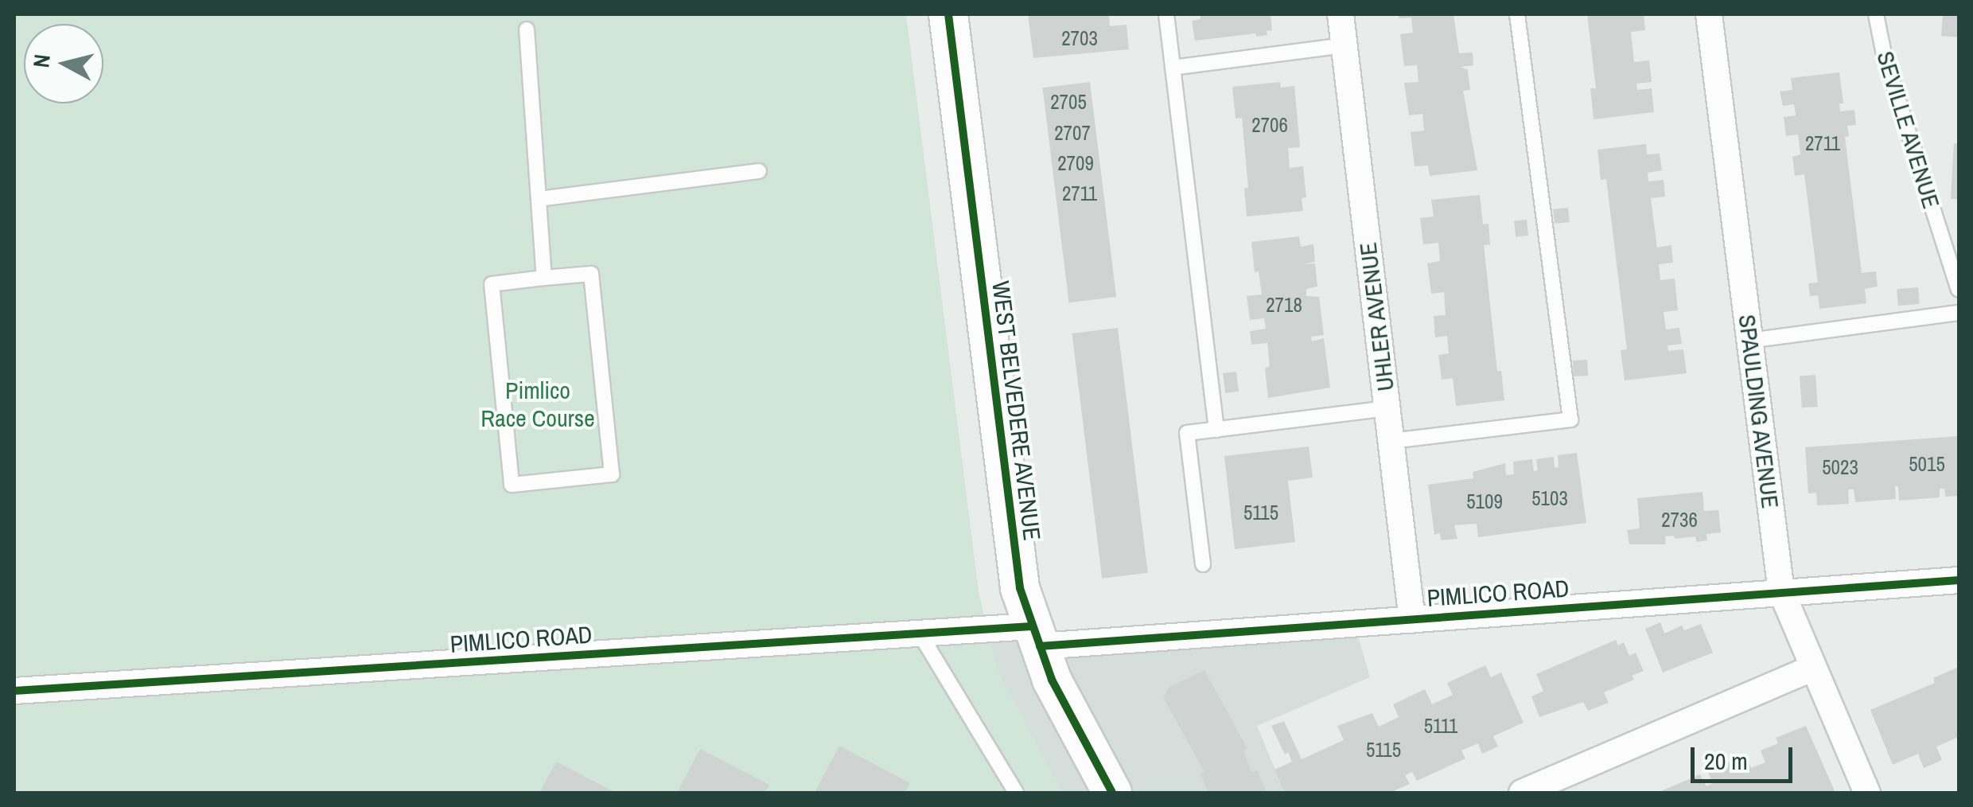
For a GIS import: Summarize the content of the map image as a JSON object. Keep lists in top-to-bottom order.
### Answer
{
  "streets": {
    "main road": ["WEST BELVEDERE AVENUE"],
    "street": ["UHLER AVENUE", "SPAULDING AVENUE", "PIMLICO ROAD"],
    "lane": ["SEVILLE AVENUE"]
  },
  "crossings": [
    ["UHLER AVENUE", "PIMLICO ROAD"],
    ["WEST BELVEDERE AVENUE", "PIMLICO ROAD"],
    ["SPAULDING AVENUE", "PIMLICO ROAD"]
  ],
  "parks": ["Pimlico Race Course"],
  "house_numbers": [
    "2703",
    "2705",
    "2706",
    "2707",
    "2711",
    "2709",
    "2711",
    "2718",
    "5015",
    "5023",
    "5103",
    "5109",
    "5115",
    "2736",
    "5111",
    "5115"
  ],
  "scale_bar": "20 m",
  "north": "left"
}
